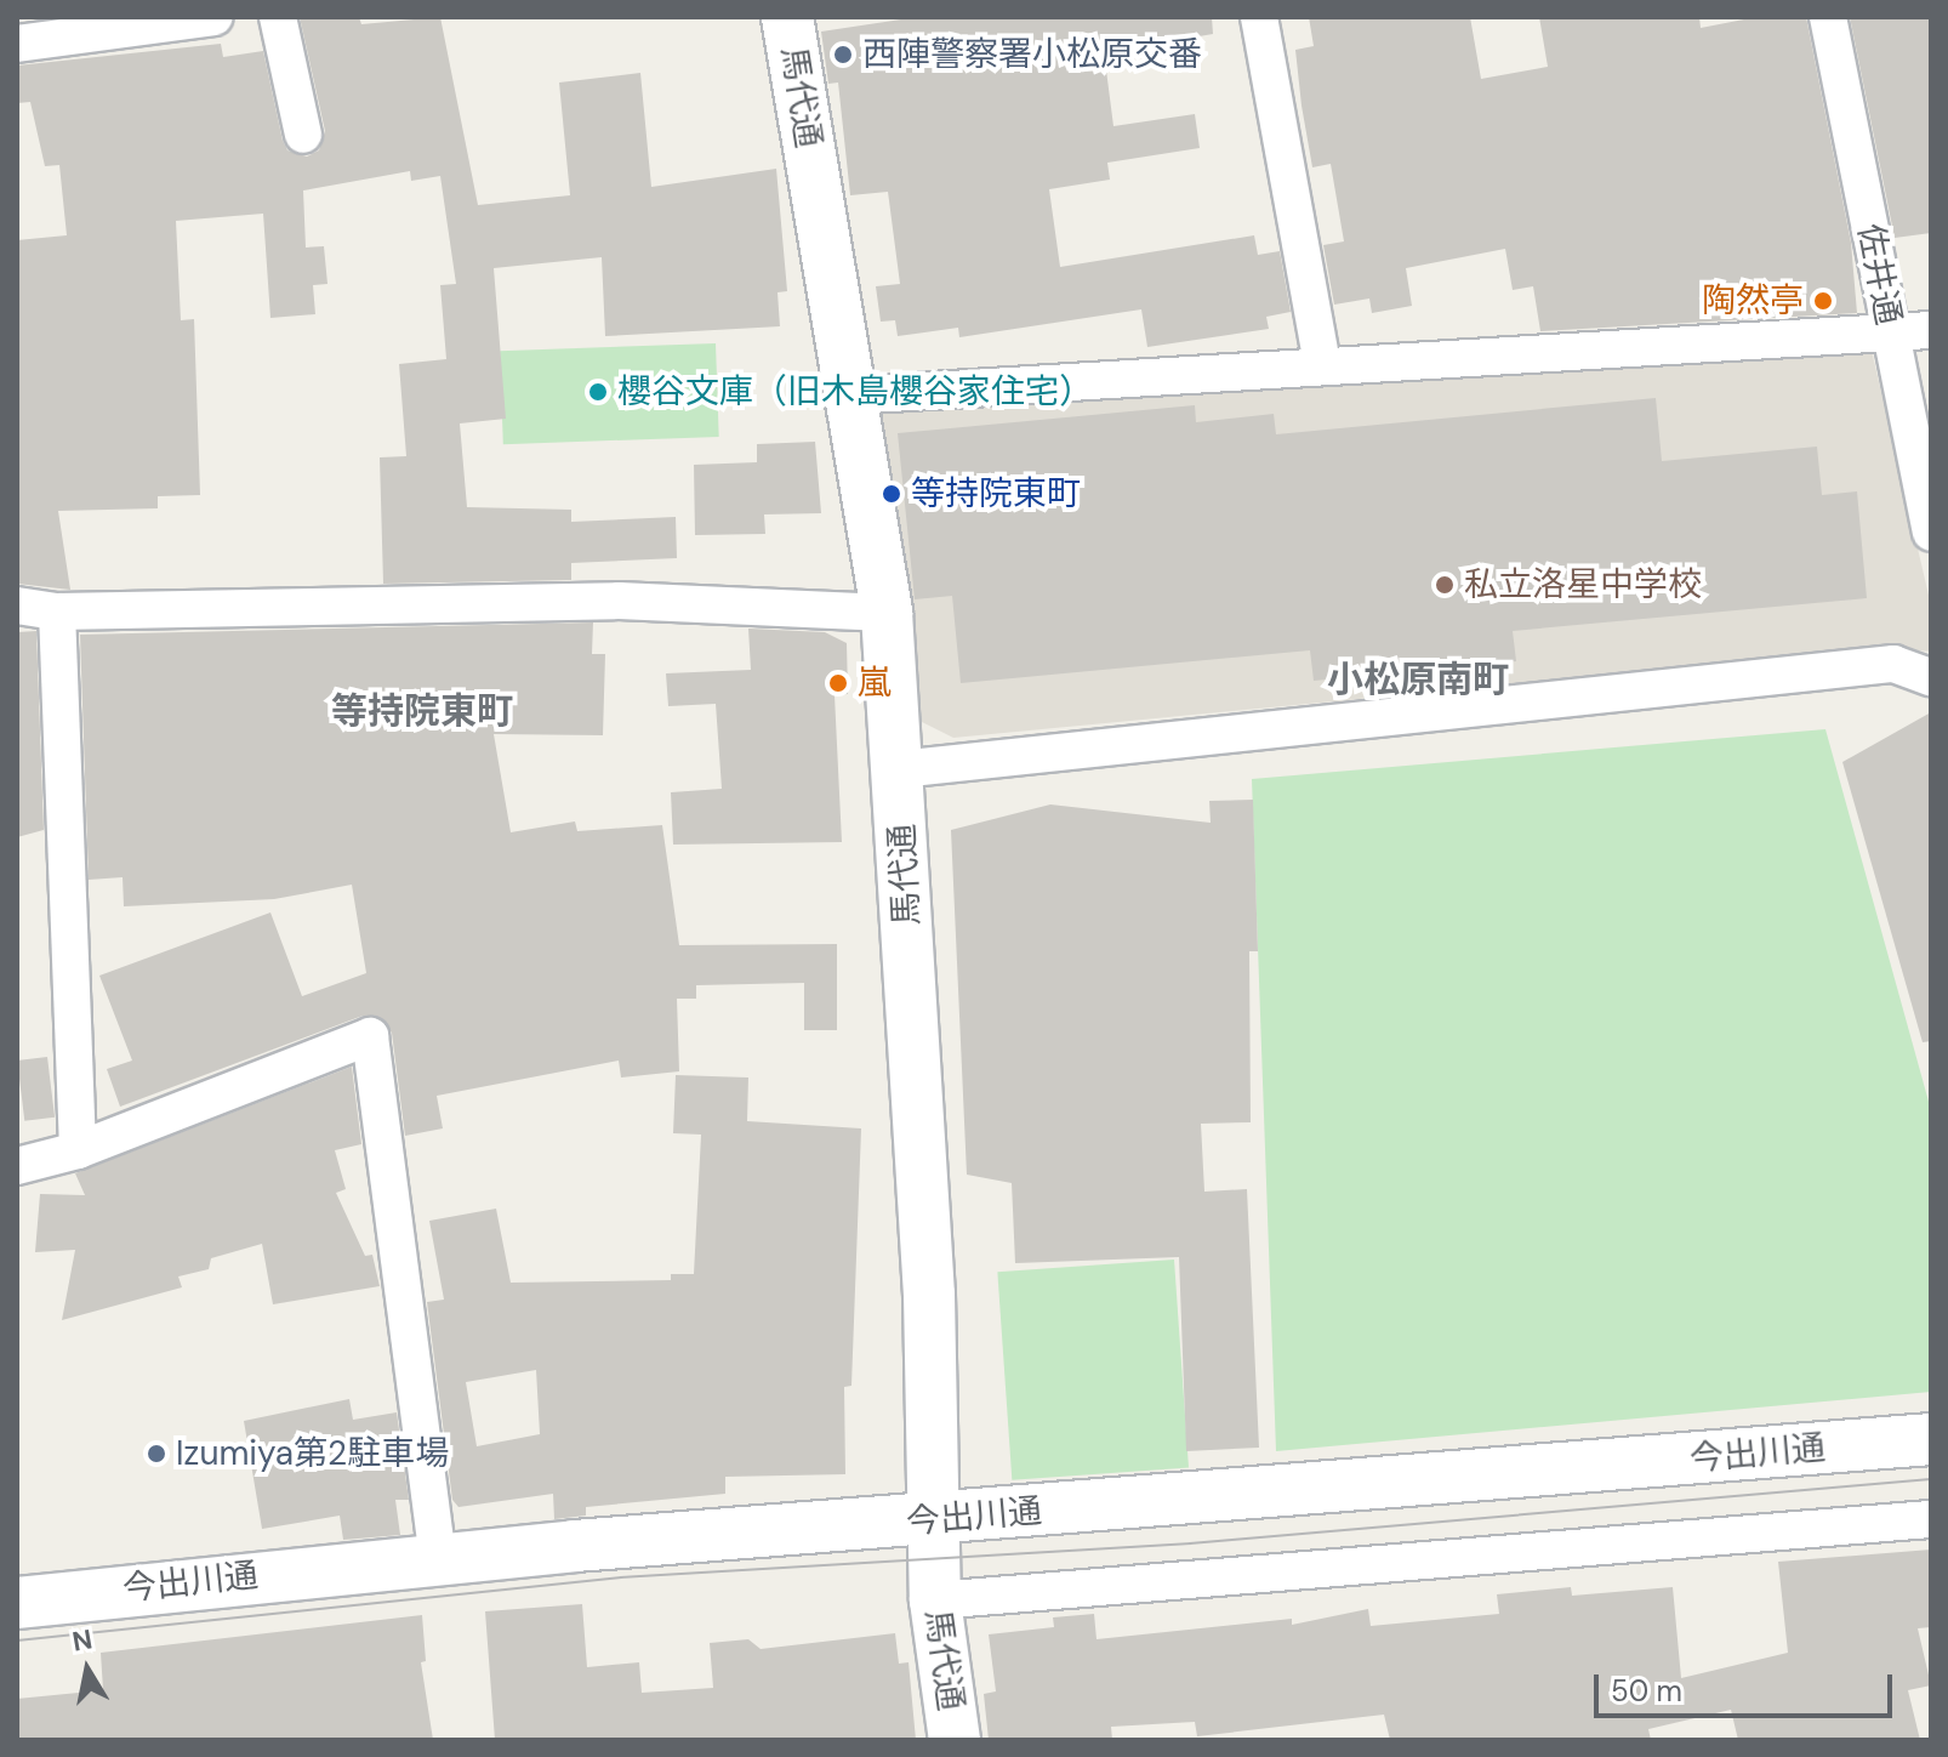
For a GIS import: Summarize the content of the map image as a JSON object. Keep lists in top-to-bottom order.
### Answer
{
  "streets": {
    "street": ["馬代通", "佐井通", "今出川通"]
  },
  "crossings": [
    ["馬代通", "今出川通"]
  ],
  "districts": ["小松原南町", "等持院東町"],
  "places": [
    "西陣警察署小松原交番",
    "陶然亭",
    "櫻谷文庫（旧木島櫻谷家住宅）",
    "等持院東町",
    "私立洛星中学校",
    "嵐",
    "Izumiya第2駐車場"
  ],
  "scale_bar": "50 m",
  "north": "top"
}
